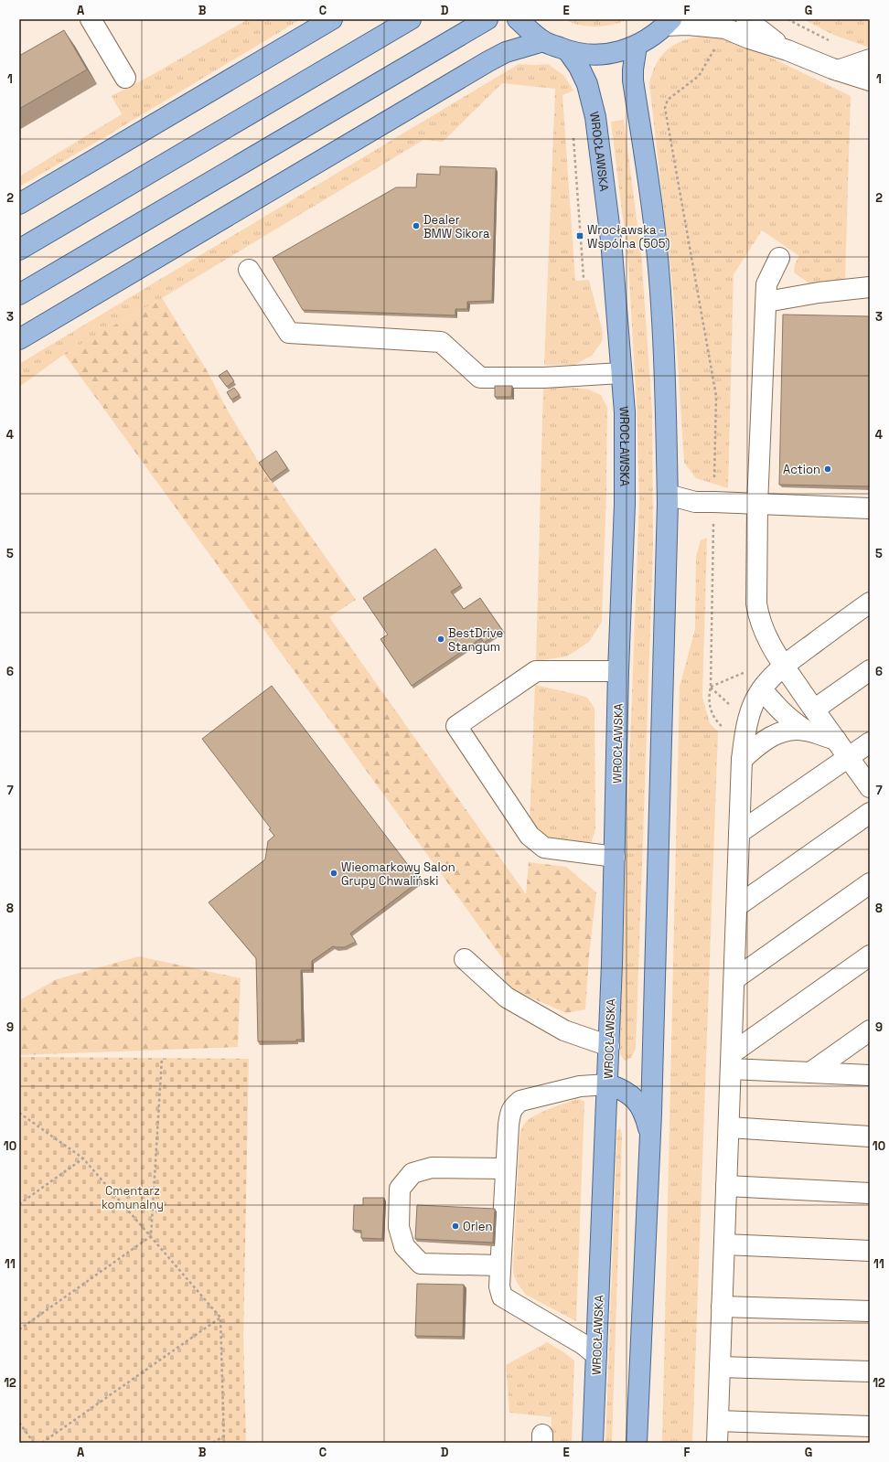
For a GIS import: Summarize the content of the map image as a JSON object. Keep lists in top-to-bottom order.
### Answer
{
  "streets": {
    "main road": ["WROCŁAWSKA"]
  },
  "parks": ["Cmentarz komunalny"],
  "places": {
    "other": [
      "Dealer BMW Sikora",
      "Action",
      "BestDrive Stangum",
      "Wieomarkowy Salon Grupy Chwaliński",
      "Orlen"
    ],
    "transit": ["Wrocławska - Wspólna (505)"]
  },
  "grid": {
    "columns": [
      "A",
      "B",
      "C",
      "D",
      "E",
      "F",
      "G"
    ],
    "rows": [
      "1",
      "2",
      "3",
      "4",
      "5",
      "6",
      "7",
      "8",
      "9",
      "10",
      "11",
      "12"
    ]
  }
}
